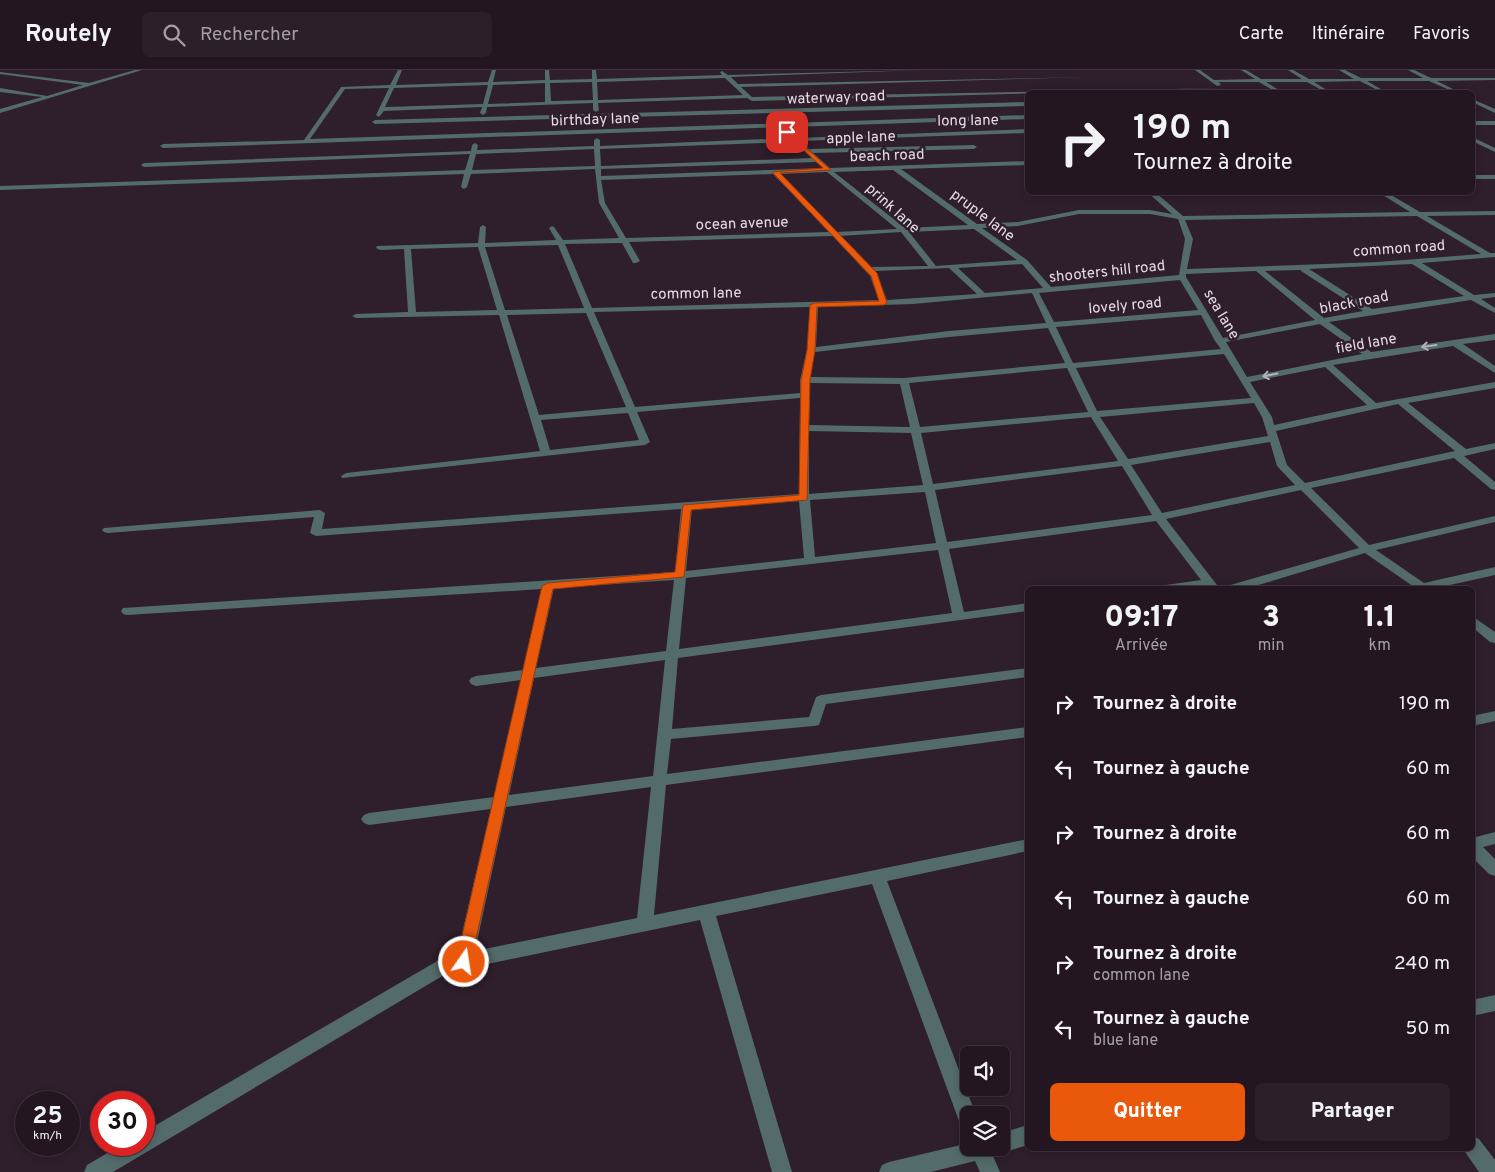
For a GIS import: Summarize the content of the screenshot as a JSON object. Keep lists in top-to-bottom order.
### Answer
{
  "streets": {
    "street": [
      "waterway road",
      "birthday lane",
      "long lane",
      "apple lane",
      "beach road",
      "prink lane",
      "pruple lane",
      "ocean avenue",
      "common road",
      "shooters hill road",
      "common lane",
      "black road",
      "lovely road",
      "sea lane",
      "field lane"
    ]
  },
  "crossings": [
    ["waterway road", "prink lane"],
    ["birthday lane", "prink lane"],
    ["long lane", "prink lane"],
    ["apple lane", "beach road"],
    ["apple lane", "prink lane"],
    ["beach road", "prink lane"],
    ["beach road", "pruple lane"],
    ["prink lane", "ocean avenue"],
    ["pruple lane", "ocean avenue"],
    ["pruple lane", "shooters hill road"],
    ["common road", "shooters hill road"],
    ["shooters hill road", "common lane"],
    ["shooters hill road", "sea lane"],
    ["black road", "sea lane"],
    ["lovely road", "sea lane"],
    ["sea lane", "field lane"]
  ],
  "page": {
    "header": "Routely",
    "search": "Rechercher",
    "nav": ["Carte", "Itinéraire", "Favoris"],
    "turn": ["190 m", "Tournez à droite"],
    "eta": [
      "09:17",
      "Arrivée",
      "3",
      "min",
      "1.1",
      "km"
    ],
    "list": [
      {
        "name": "Tournez à droite",
        "value": "190 m"
      },
      {
        "name": "Tournez à gauche",
        "value": "60 m"
      },
      {
        "name": "Tournez à droite",
        "value": "60 m"
      },
      {
        "name": "Tournez à gauche",
        "value": "60 m"
      },
      {
        "name": "Tournez à droite",
        "note": "common lane",
        "value": "240 m"
      },
      {
        "name": "Tournez à gauche",
        "note": "blue lane",
        "value": "50 m"
      }
    ],
    "buttons": ["Quitter", "Partager"],
    "speed": "25 km/h",
    "limit": "30"
  }
}
